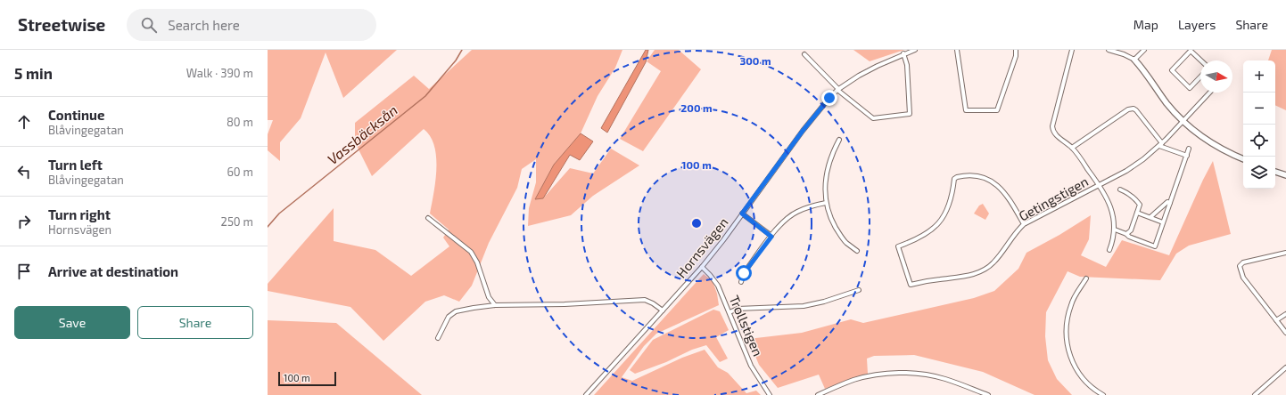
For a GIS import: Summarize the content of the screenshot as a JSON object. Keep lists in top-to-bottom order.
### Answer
{
  "streets": {
    "street": ["Getingstigen", "Hornsvägen", "Trollstigen"]
  },
  "crossings": [
    ["Hornsvägen", "Trollstigen"]
  ],
  "water": ["Vassbäcksån"],
  "scale_bar": "100 m",
  "north": "right",
  "page": {
    "header": "Streetwise",
    "search": "Search here",
    "nav": ["Map", "Layers", "Share"],
    "heading": ["5 min", "Walk · 390 m"],
    "map_buttons": ["+", "−"],
    "list": [
      ["Continue", "Blåvingegatan", "80 m"],
      ["Turn left", "Blåvingegatan", "60 m"],
      ["Turn right", "Hornsvägen", "250 m"],
      "Arrive at destination"
    ],
    "buttons": ["Save", "Share"],
    "scale": "100 m"
  },
  "rings": ["300 m", "200 m", "100 m"]
}
